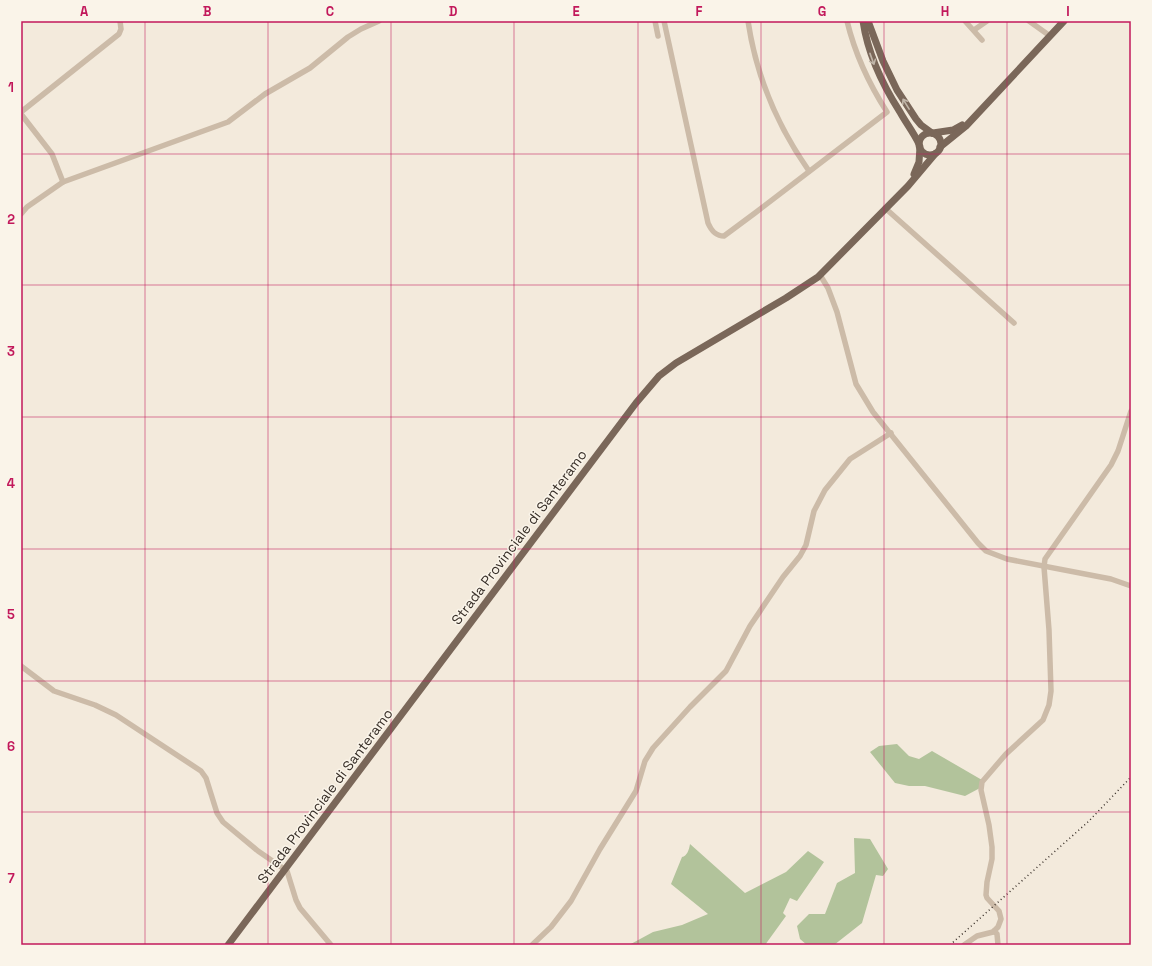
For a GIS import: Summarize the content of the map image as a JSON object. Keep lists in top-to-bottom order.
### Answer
{
  "streets": {
    "main road": ["Strada Provinciale di Santeramo"]
  },
  "grid": {
    "columns": [
      "A",
      "B",
      "C",
      "D",
      "E",
      "F",
      "G",
      "H",
      "I"
    ],
    "rows": [
      "1",
      "2",
      "3",
      "4",
      "5",
      "6",
      "7"
    ]
  }
}
